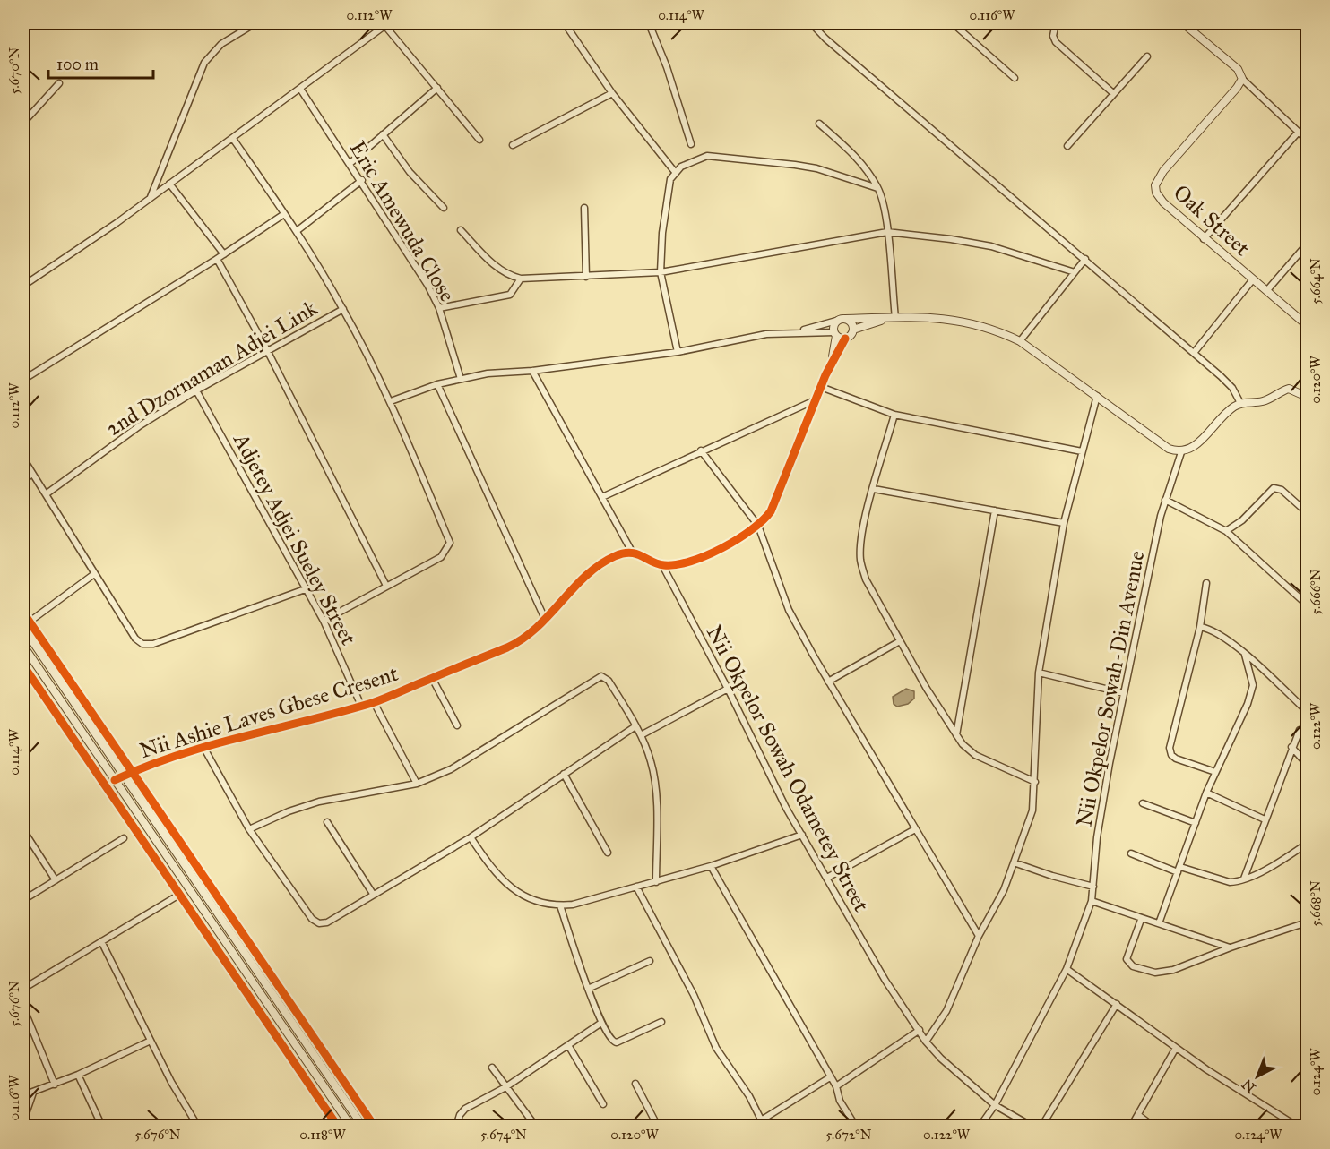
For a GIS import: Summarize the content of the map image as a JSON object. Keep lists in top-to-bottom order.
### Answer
{
  "streets": {
    "street": [
      "Oak Street",
      "Eric Amewuda Close",
      "2nd Dzornaman Adjei Link",
      "Adjetey Adjei Sueley Street",
      "Nii Okpelor Sowah-Din Avenue",
      "Nii Ashie Laves Gbese Cresent",
      "Nii Okpelor Sowah Odametey Street"
    ]
  },
  "crossings": [
    ["2nd Dzornaman Adjei Link", "Adjetey Adjei Sueley Street"],
    ["Adjetey Adjei Sueley Street", "Nii Ashie Laves Gbese Cresent"],
    ["Nii Okpelor Sowah-Din Avenue", "Nii Okpelor Sowah Odametey Street"]
  ],
  "scale_bar": "100 m",
  "north": "bottom left",
  "coordinates": [
    "0.112°W",
    "0.114°W",
    "0.116°W",
    "5.670°N",
    "5.664°N",
    "0.120°W",
    "5.666°N",
    "0.122°W",
    "5.668°N",
    "5.676°N",
    "0.124°W",
    "0.118°W",
    "5.674°N",
    "5.672°N"
  ]
}
